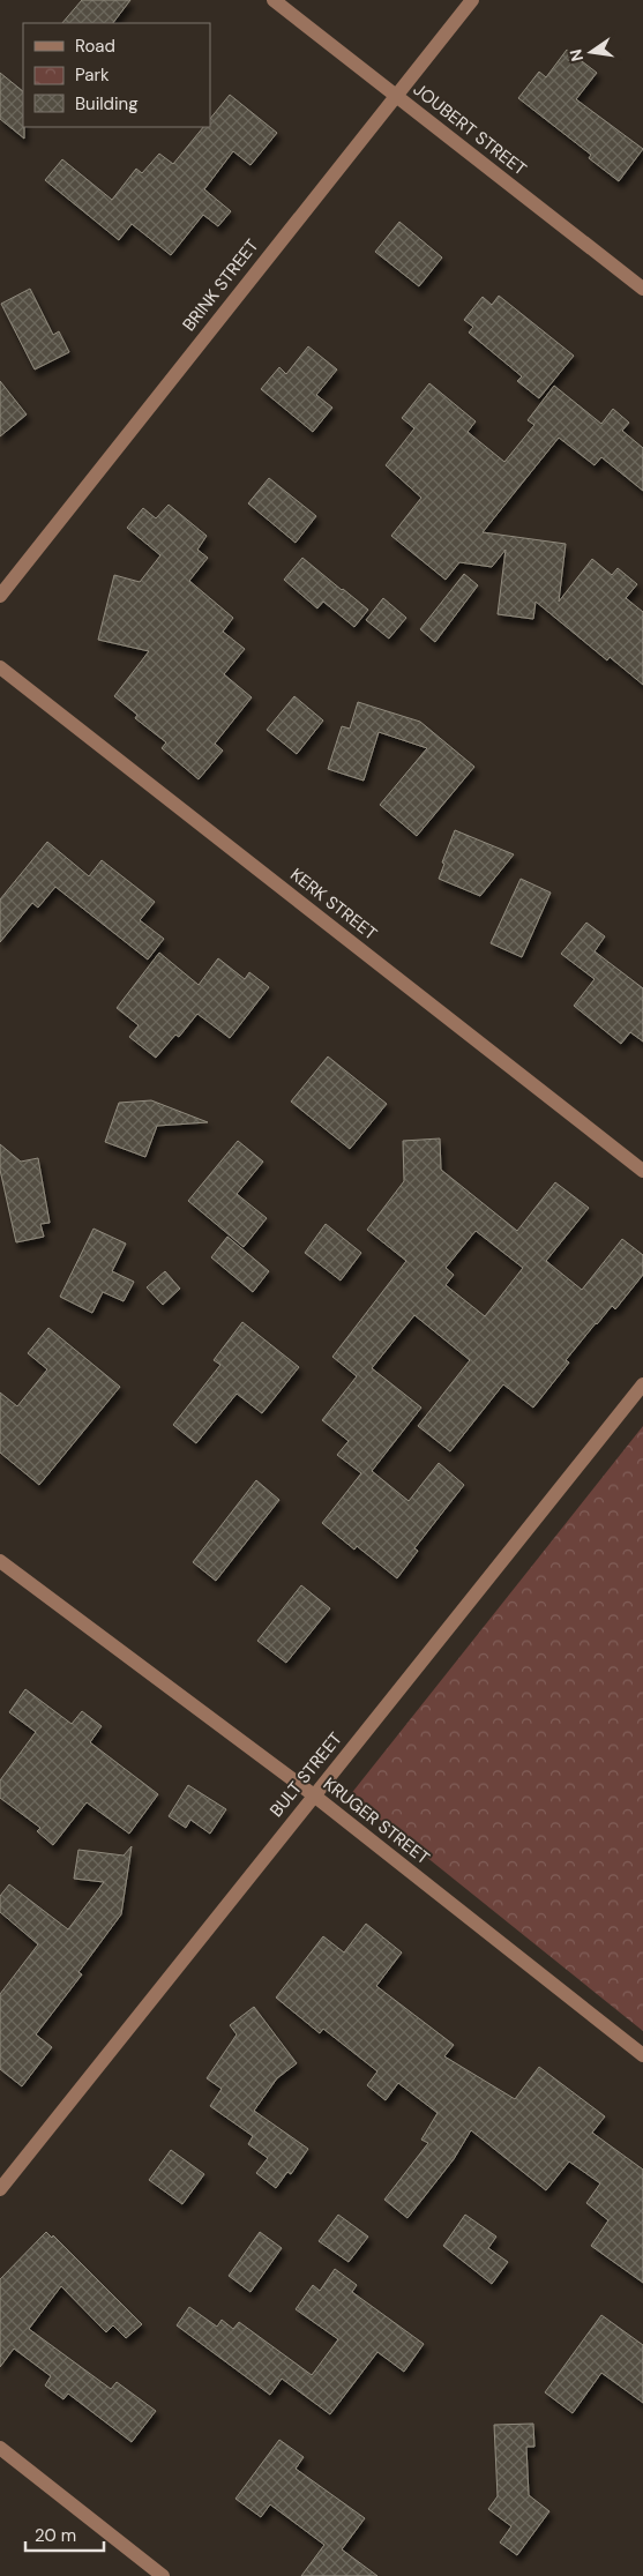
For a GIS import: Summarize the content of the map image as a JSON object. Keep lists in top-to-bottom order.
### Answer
{
  "streets": {
    "street": [
      "JOUBERT STREET",
      "BRINK STREET",
      "KERK STREET",
      "BULT STREET",
      "KRUGER STREET"
    ]
  },
  "crossings": [
    ["JOUBERT STREET", "BRINK STREET"],
    ["BULT STREET", "KRUGER STREET"]
  ],
  "legend": ["Road", "Park", "Building"],
  "scale_bar": "20 m",
  "north": "left"
}
